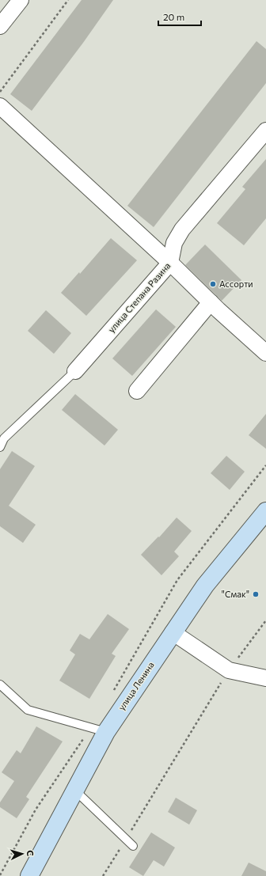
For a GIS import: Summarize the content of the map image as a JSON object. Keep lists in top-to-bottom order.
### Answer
{
  "streets": {
    "main road": ["улица Ленина"],
    "street": ["улица Степана Разина"]
  },
  "places": ["Ассорти", "\"Смак\""],
  "scale_bar": "20 m",
  "north": "right"
}
